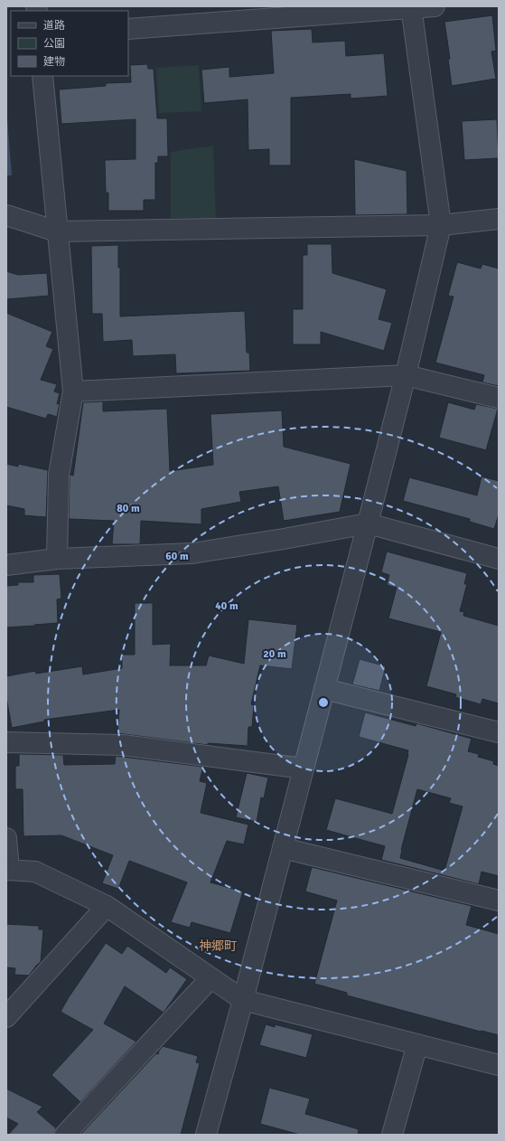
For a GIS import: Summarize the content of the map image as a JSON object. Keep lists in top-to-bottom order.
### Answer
{
  "districts": ["神郷町"],
  "legend": ["道路", "公園", "建物"],
  "rings": [
    "80 m",
    "60 m",
    "40 m",
    "20 m"
  ]
}
